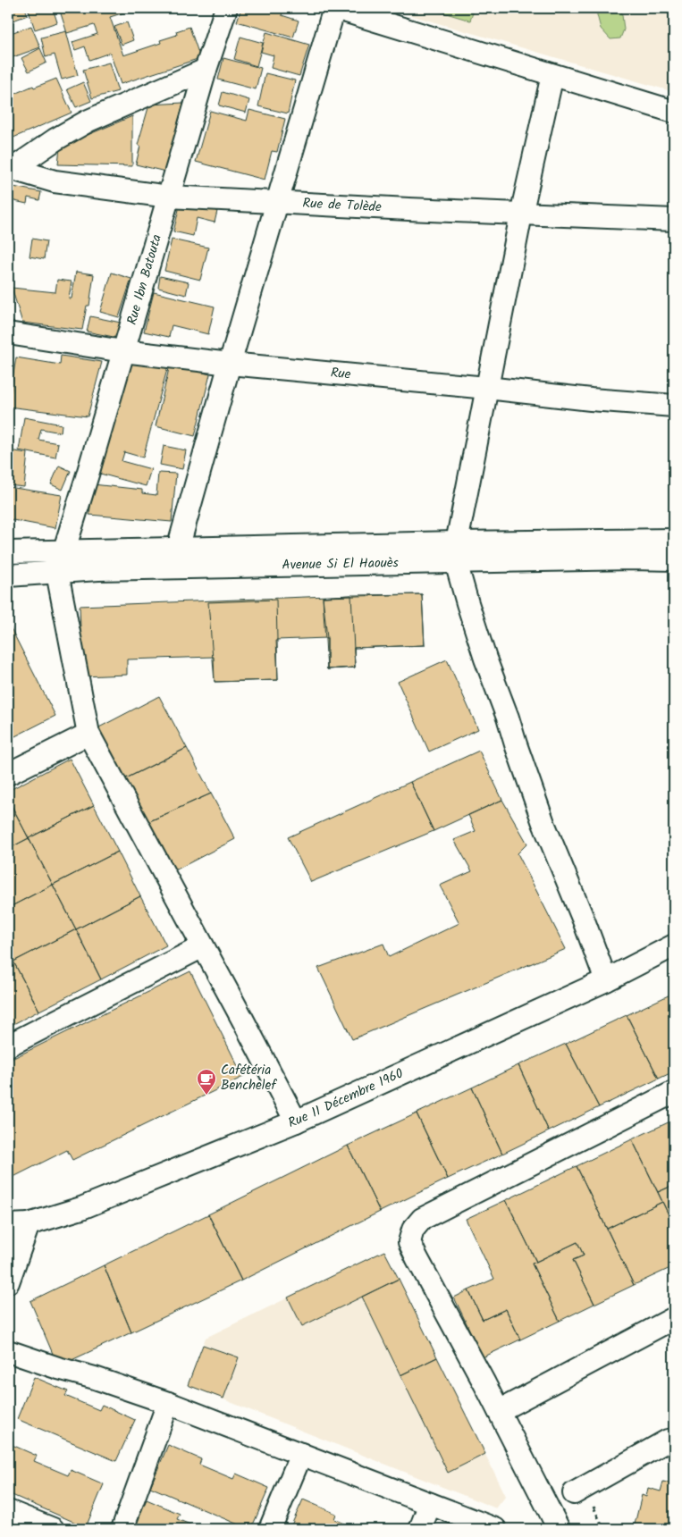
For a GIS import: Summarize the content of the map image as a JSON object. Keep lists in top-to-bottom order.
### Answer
{
  "streets": {
    "street": [
      "Rue de Tolède",
      "Rue Ibn Batouta",
      "Rue",
      "Avenue Si El Haouès",
      "Rue 11 Décembre 1960"
    ]
  },
  "crossings": [
    ["Rue de Tolède", "Rue Ibn Batouta"],
    ["Rue Ibn Batouta", "Rue"],
    ["Rue Ibn Batouta", "Avenue Si El Haouès"]
  ],
  "places": {
    "cafe": ["Cafétéria Benchelef"]
  }
}
